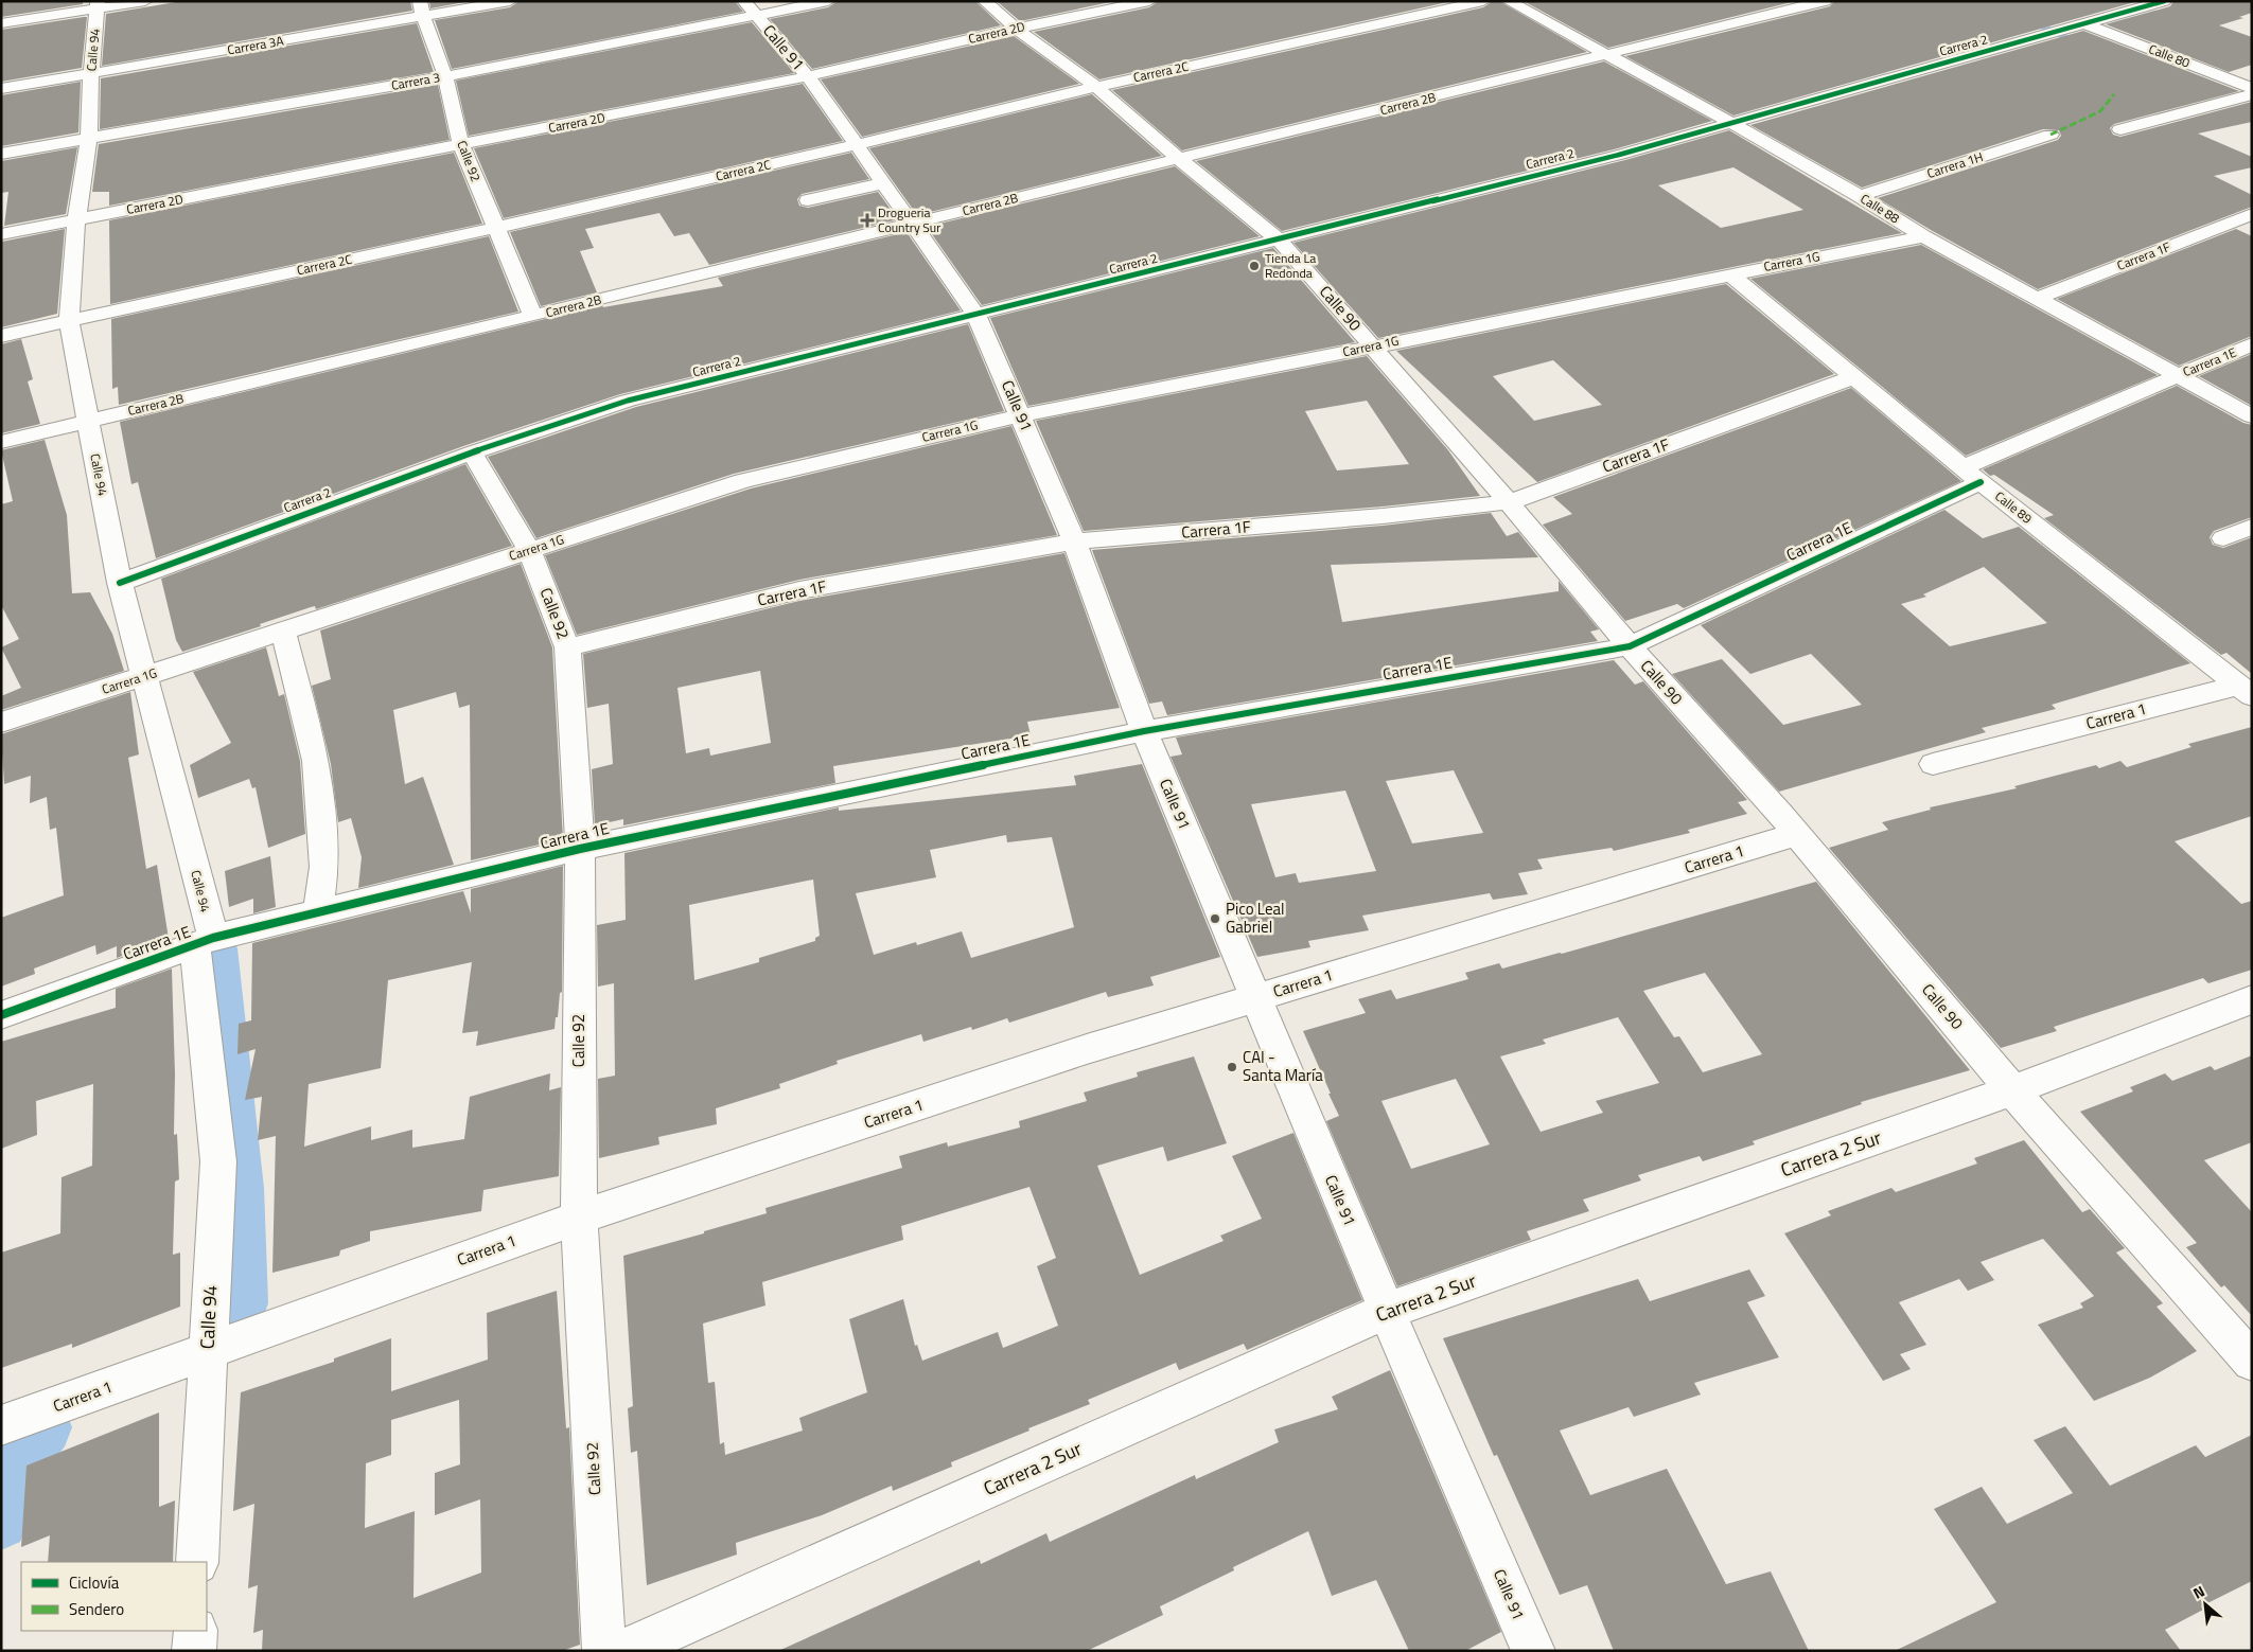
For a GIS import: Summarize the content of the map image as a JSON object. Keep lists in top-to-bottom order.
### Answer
{
  "streets": {
    "street": [
      "Carrera 2D",
      "Carrera 3A",
      "Carrera 2",
      "Calle 91",
      "Calle 94",
      "Calle 80",
      "Carrera 2C",
      "Carrera 3",
      "Carrera 2B",
      "Calle 92",
      "Carrera 1H",
      "Calle 88",
      "Carrera 1F",
      "Carrera 1G",
      "Calle 90",
      "Carrera 1E",
      "Calle 89",
      "Carrera 1",
      "Carrera 2 Sur"
    ]
  },
  "crossings": [
    ["Carrera 2D", "Calle 91"],
    ["Carrera 2D", "Calle 94"],
    ["Carrera 2D", "Calle 92"],
    ["Carrera 2D", "Calle 90"],
    ["Carrera 3A", "Calle 94"],
    ["Carrera 3A", "Calle 92"],
    ["Carrera 2", "Calle 91"],
    ["Carrera 2", "Calle 94"],
    ["Carrera 2", "Calle 80"],
    ["Carrera 2", "Calle 92"],
    ["Carrera 2", "Calle 88"],
    ["Carrera 2", "Calle 90"],
    ["Calle 91", "Carrera 2C"],
    ["Calle 91", "Carrera 3"],
    ["Calle 91", "Carrera 2B"],
    ["Calle 91", "Carrera 1F"],
    ["Calle 91", "Carrera 1G"],
    ["Calle 91", "Carrera 1E"],
    ["Calle 91", "Carrera 1"],
    ["Calle 91", "Carrera 2 Sur"],
    ["Calle 94", "Carrera 2C"],
    ["Calle 94", "Carrera 3"],
    ["Calle 94", "Carrera 2B"],
    ["Calle 94", "Carrera 1G"],
    ["Calle 94", "Carrera 1E"],
    ["Calle 94", "Carrera 1"],
    ["Carrera 2C", "Calle 92"],
    ["Carrera 2C", "Calle 90"],
    ["Carrera 3", "Calle 92"],
    ["Carrera 2B", "Calle 92"],
    ["Carrera 2B", "Calle 88"],
    ["Carrera 2B", "Calle 90"],
    ["Calle 92", "Carrera 1F"],
    ["Calle 92", "Carrera 1G"],
    ["Calle 92", "Carrera 1E"],
    ["Calle 92", "Carrera 1"],
    ["Carrera 1H", "Calle 88"],
    ["Calle 88", "Carrera 1F"],
    ["Calle 88", "Carrera 1G"],
    ["Calle 88", "Carrera 1E"],
    ["Carrera 1F", "Calle 90"],
    ["Carrera 1F", "Calle 89"],
    ["Carrera 1G", "Calle 90"],
    ["Carrera 1G", "Calle 89"],
    ["Calle 90", "Carrera 1E"],
    ["Calle 90", "Carrera 1"],
    ["Calle 90", "Carrera 2 Sur"],
    ["Carrera 1E", "Calle 89"],
    ["Calle 89", "Carrera 1"]
  ],
  "places": {
    "health": ["Drogueria Country Sur"],
    "other": ["Tienda La Redonda", "Pico Leal Gabriel", "CAI - Santa María"]
  },
  "legend": ["Ciclovía", "Sendero"],
  "north": "top left"
}
